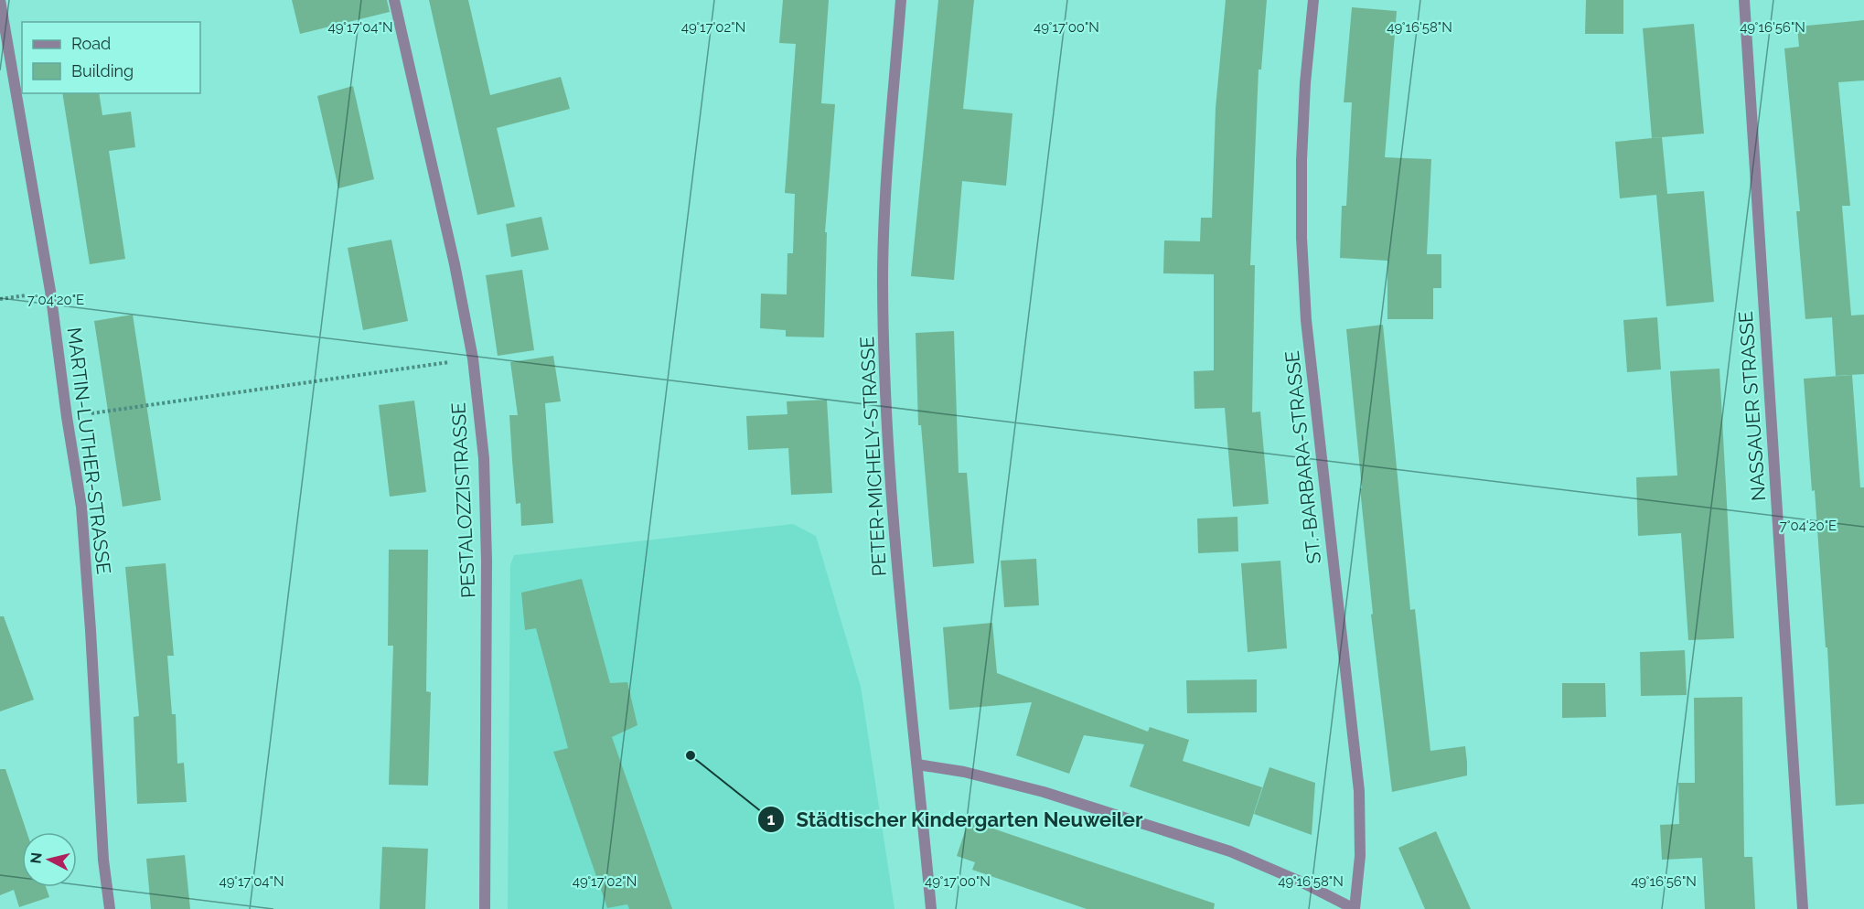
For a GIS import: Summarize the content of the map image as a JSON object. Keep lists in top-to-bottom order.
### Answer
{
  "streets": {
    "street": [
      "NASSAUER STRASSE",
      "MARTIN-LUTHER-STRASSE",
      "PETER-MICHELY-STRASSE",
      "ST.-BARBARA-STRASSE",
      "PESTALOZZISTRASSE"
    ]
  },
  "places": ["Städtischer Kindergarten Neuweiler"],
  "legend": ["Road", "Building"],
  "north": "left",
  "coordinates": [
    "49°17'04\"N",
    "49°17'02\"N",
    "49°17'00\"N",
    "49°16'58\"N",
    "49°16'56\"N",
    "7°04'20\"E"
  ]
}
